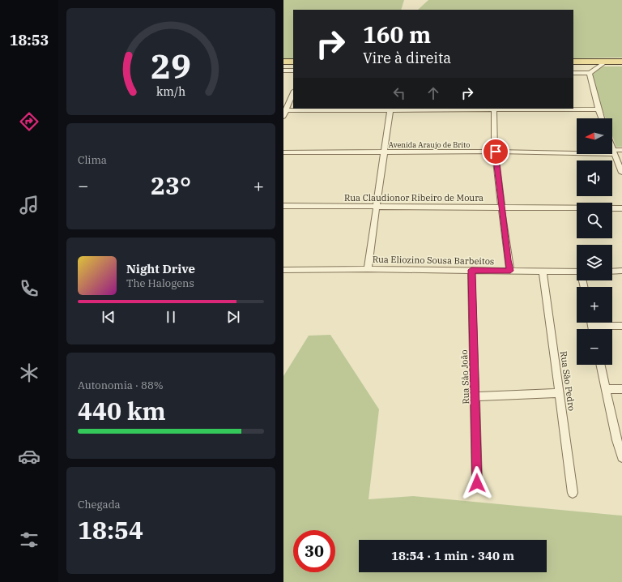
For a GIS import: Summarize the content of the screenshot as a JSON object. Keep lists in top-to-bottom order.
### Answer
{
  "streets": {
    "street": [
      "Avenida Araujo de Brito",
      "Rua Claudionor Ribeiro de Moura",
      "Rua Eliozino Sousa Barbeitos",
      "Rua São João",
      "Rua São Pedro"
    ]
  },
  "crossings": [
    ["Rua Eliozino Sousa Barbeitos", "Rua São João"],
    ["Rua Eliozino Sousa Barbeitos", "Rua São Pedro"]
  ],
  "north": "left",
  "page": {
    "tabs": "18:53",
    "turn": ["160 m", "Vire à direita"],
    "map_buttons": ["+", "−"],
    "tile": [
      "Clima",
      ["Autonomia · 88%", "440 km"],
      ["Chegada", "18:54"]
    ],
    "heat": ["−", "23°", "+"],
    "song": ["Night Drive", "The Halogens"],
    "limit": "30",
    "trip": "18:54 · 1 min · 340 m",
    "gauge": ["29", "km/h"]
  }
}
